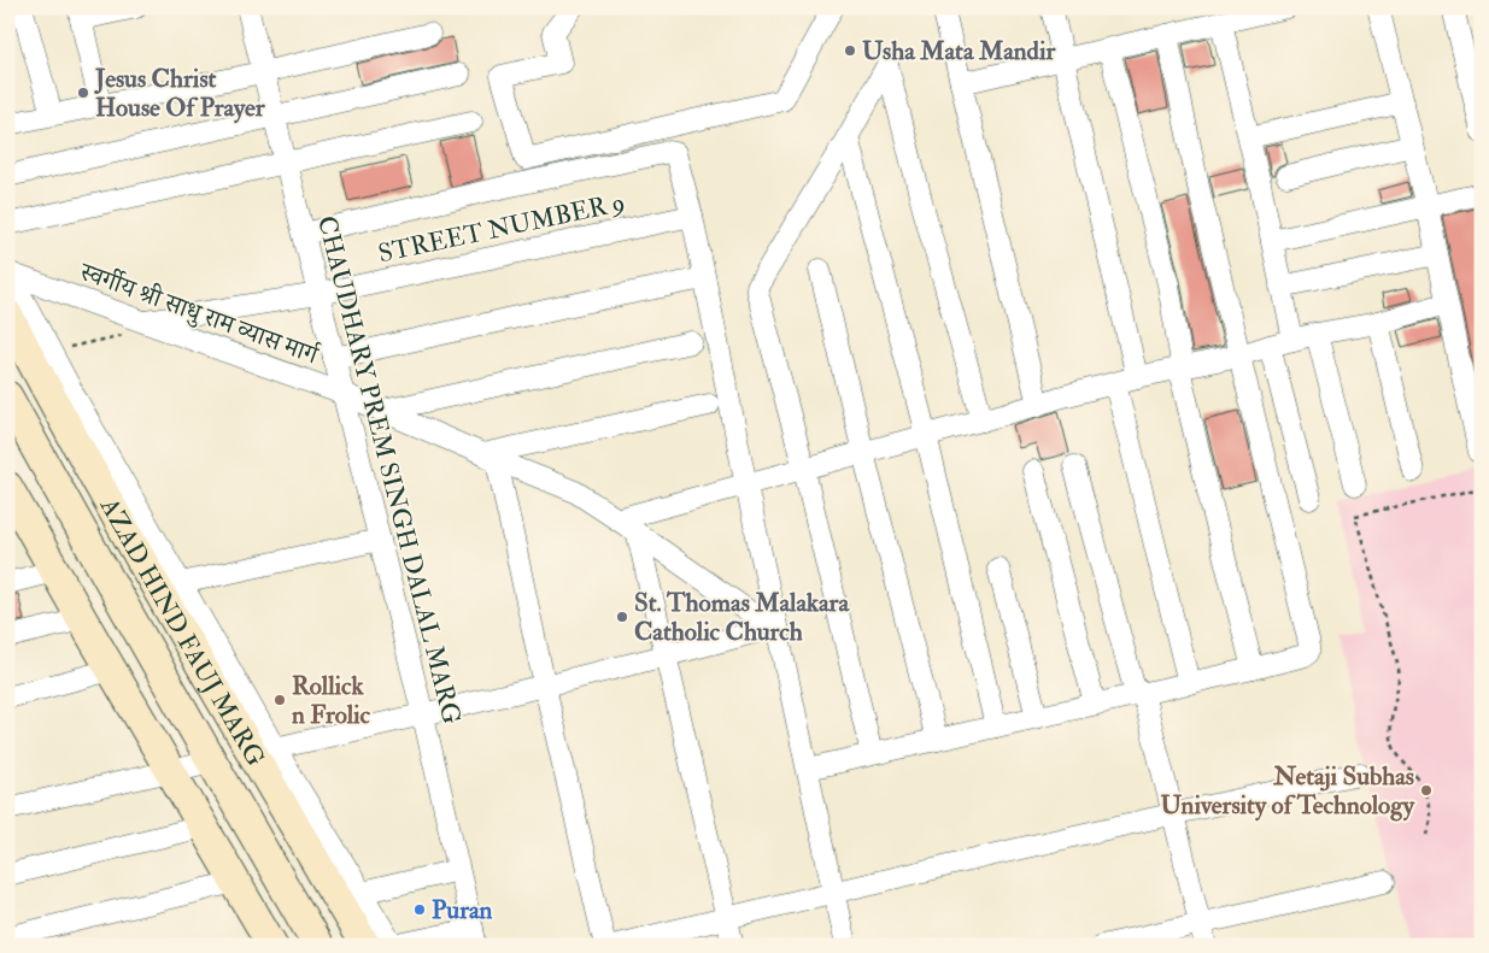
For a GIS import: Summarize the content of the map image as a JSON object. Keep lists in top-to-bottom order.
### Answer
{
  "streets": {
    "main road": ["AZAD HIND FAUJ MARG"],
    "street": ["STREET NUMBER 9", "स्वर्गीय श्री साधु राम व्यास मार्ग", "CHAUDHARY PREM SINGH DALAL MARG"]
  },
  "crossings": [
    ["STREET NUMBER 9", "स्वर्गीय श्री साधु राम व्यास मार्ग"],
    ["STREET NUMBER 9", "CHAUDHARY PREM SINGH DALAL MARG"],
    ["स्वर्गीय श्री साधु राम व्यास मार्ग", "CHAUDHARY PREM SINGH DALAL MARG"]
  ],
  "places": [
    "Usha Mata Mandir",
    "Jesus Christ House Of Prayer",
    "St. Thomas Malakara Catholic Church",
    "Rollick n Frolic",
    "Netaji Subhas University of Technology",
    "Puran"
  ]
}
